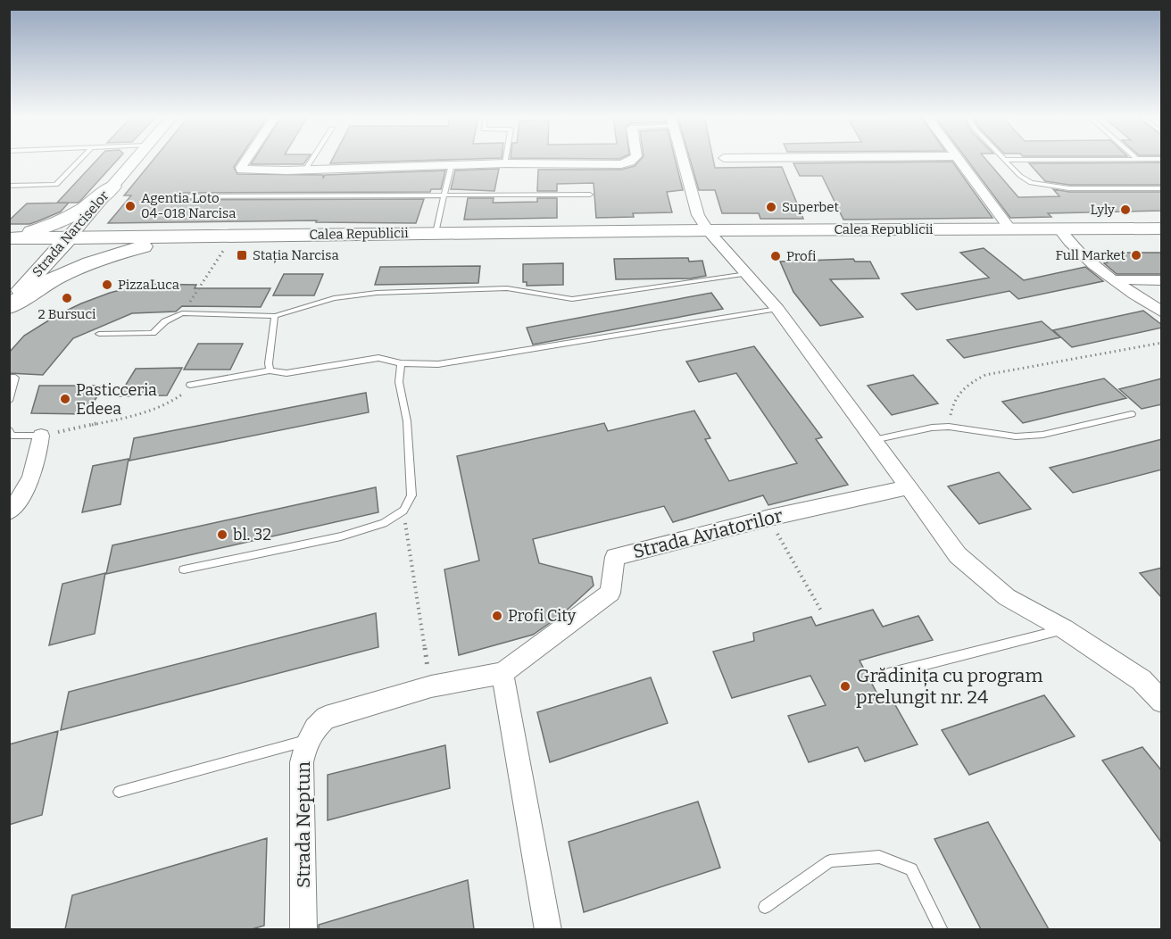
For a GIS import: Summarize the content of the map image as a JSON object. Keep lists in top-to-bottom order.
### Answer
{
  "streets": {
    "main road": ["Calea Republicii", "Strada Narciselor"],
    "street": ["Strada Aviatorilor", "Strada Neptun"]
  },
  "crossings": [
    ["Calea Republicii", "Strada Narciselor"],
    ["Strada Aviatorilor", "Strada Neptun"]
  ],
  "places": {
    "other": [
      "Agentia Loto 04-018 Narcisa",
      "Superbet",
      "Lyly",
      "Full Market",
      "Profi",
      "PizzaLuca",
      "2 Bursuci",
      "Pasticceria Edeea",
      "bl. 32",
      "Profi City",
      "Grădinița cu program prelungit nr. 24"
    ],
    "transit": ["Stația Narcisa"]
  }
}
